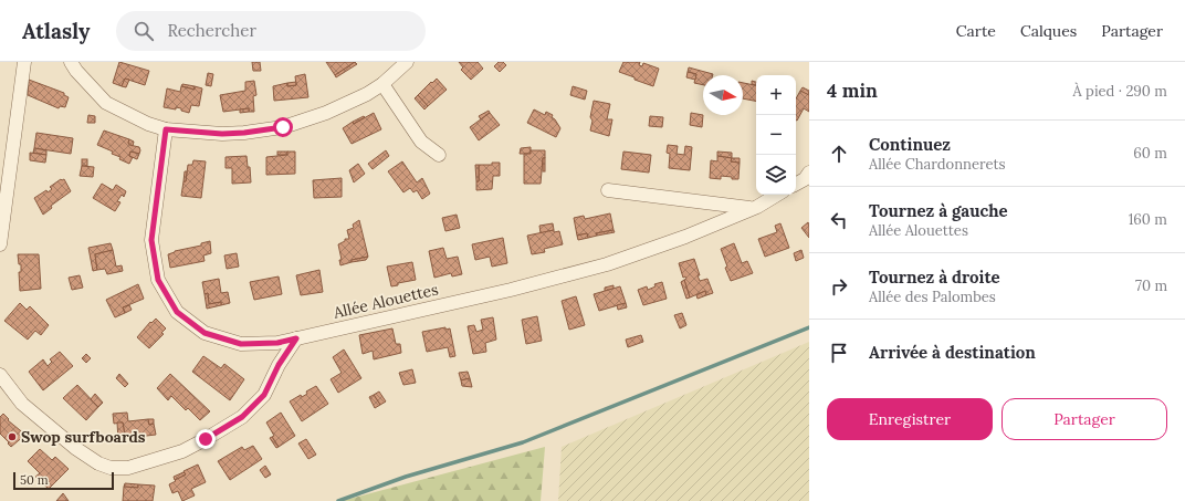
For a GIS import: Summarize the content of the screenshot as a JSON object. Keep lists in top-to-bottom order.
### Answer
{
  "streets": {
    "street": ["Allée Alouettes"]
  },
  "places": ["Swop surfboards"],
  "scale_bar": "50 m",
  "north": "right",
  "page": {
    "header": "Atlasly",
    "search": "Rechercher",
    "nav": ["Carte", "Calques", "Partager"],
    "heading": ["4 min", "À pied · 290 m"],
    "map_buttons": ["+", "−"],
    "list": [
      ["Continuez", "Allée Chardonnerets", "60 m"],
      ["Tournez à gauche", "Allée Alouettes", "160 m"],
      ["Tournez à droite", "Allée des Palombes", "70 m"],
      "Arrivée à destination"
    ],
    "buttons": ["Enregistrer", "Partager"],
    "scale": "50 m"
  }
}
